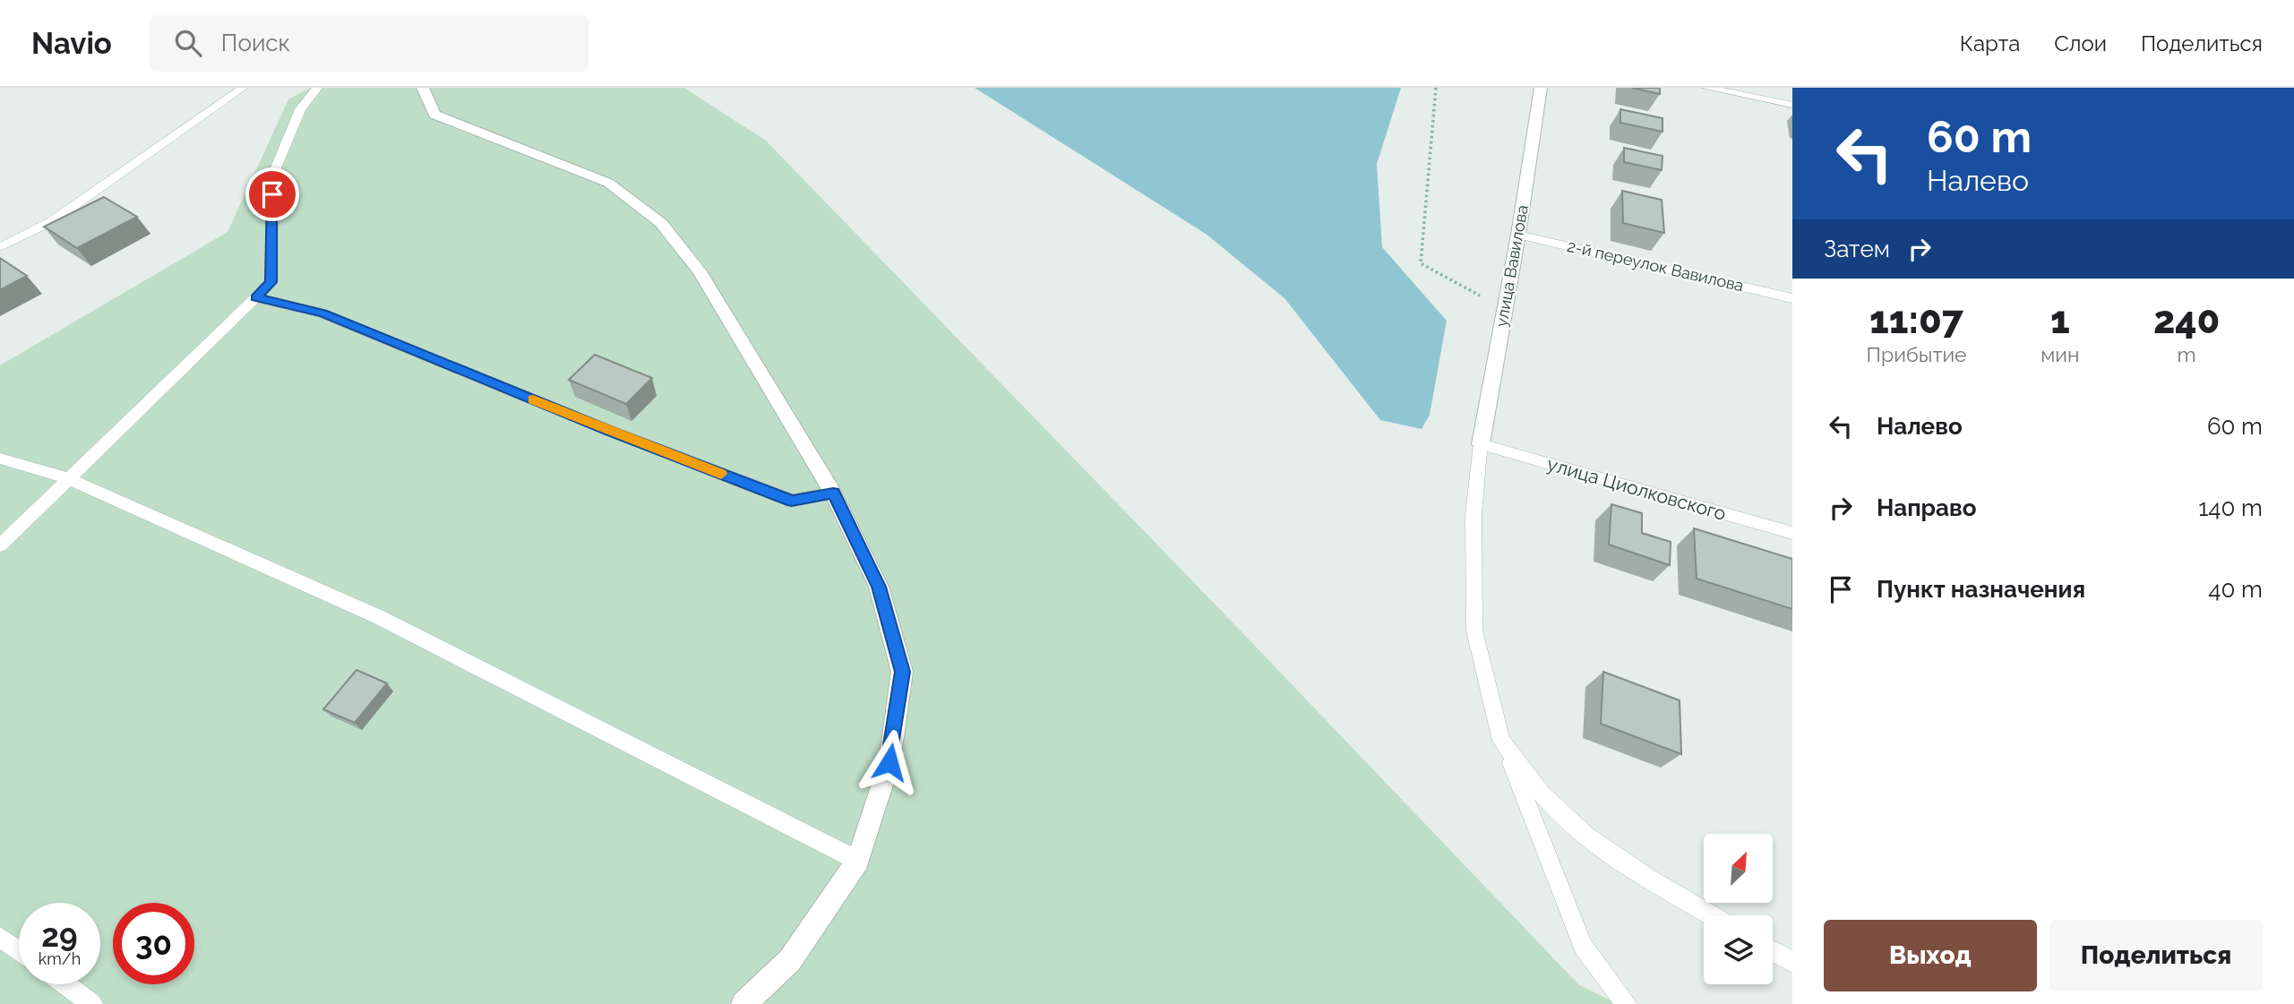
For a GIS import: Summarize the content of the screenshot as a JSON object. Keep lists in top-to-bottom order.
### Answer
{
  "streets": {
    "street": ["улица Вавилова"],
    "lane": ["2-й переулок Вавилова", "улица Циолковского"]
  },
  "crossings": [
    ["улица Вавилова", "2-й переулок Вавилова"],
    ["улица Вавилова", "улица Циолковского"]
  ],
  "north": "top right",
  "page": {
    "header": "Navio",
    "search": "Поиск",
    "nav": ["Карта", "Слои", "Поделиться"],
    "turn": ["60 m", "Налево"],
    "then": "Затем",
    "eta": [
      "11:07",
      "Прибытие",
      "1",
      "мин",
      "240",
      "m"
    ],
    "list": [
      {
        "name": "Налево",
        "value": "60 m"
      },
      {
        "name": "Направо",
        "value": "140 m"
      },
      {
        "name": "Пункт назначения",
        "value": "40 m"
      }
    ],
    "speed": "29 km/h",
    "limit": "30",
    "buttons": ["Выход", "Поделиться"]
  }
}
